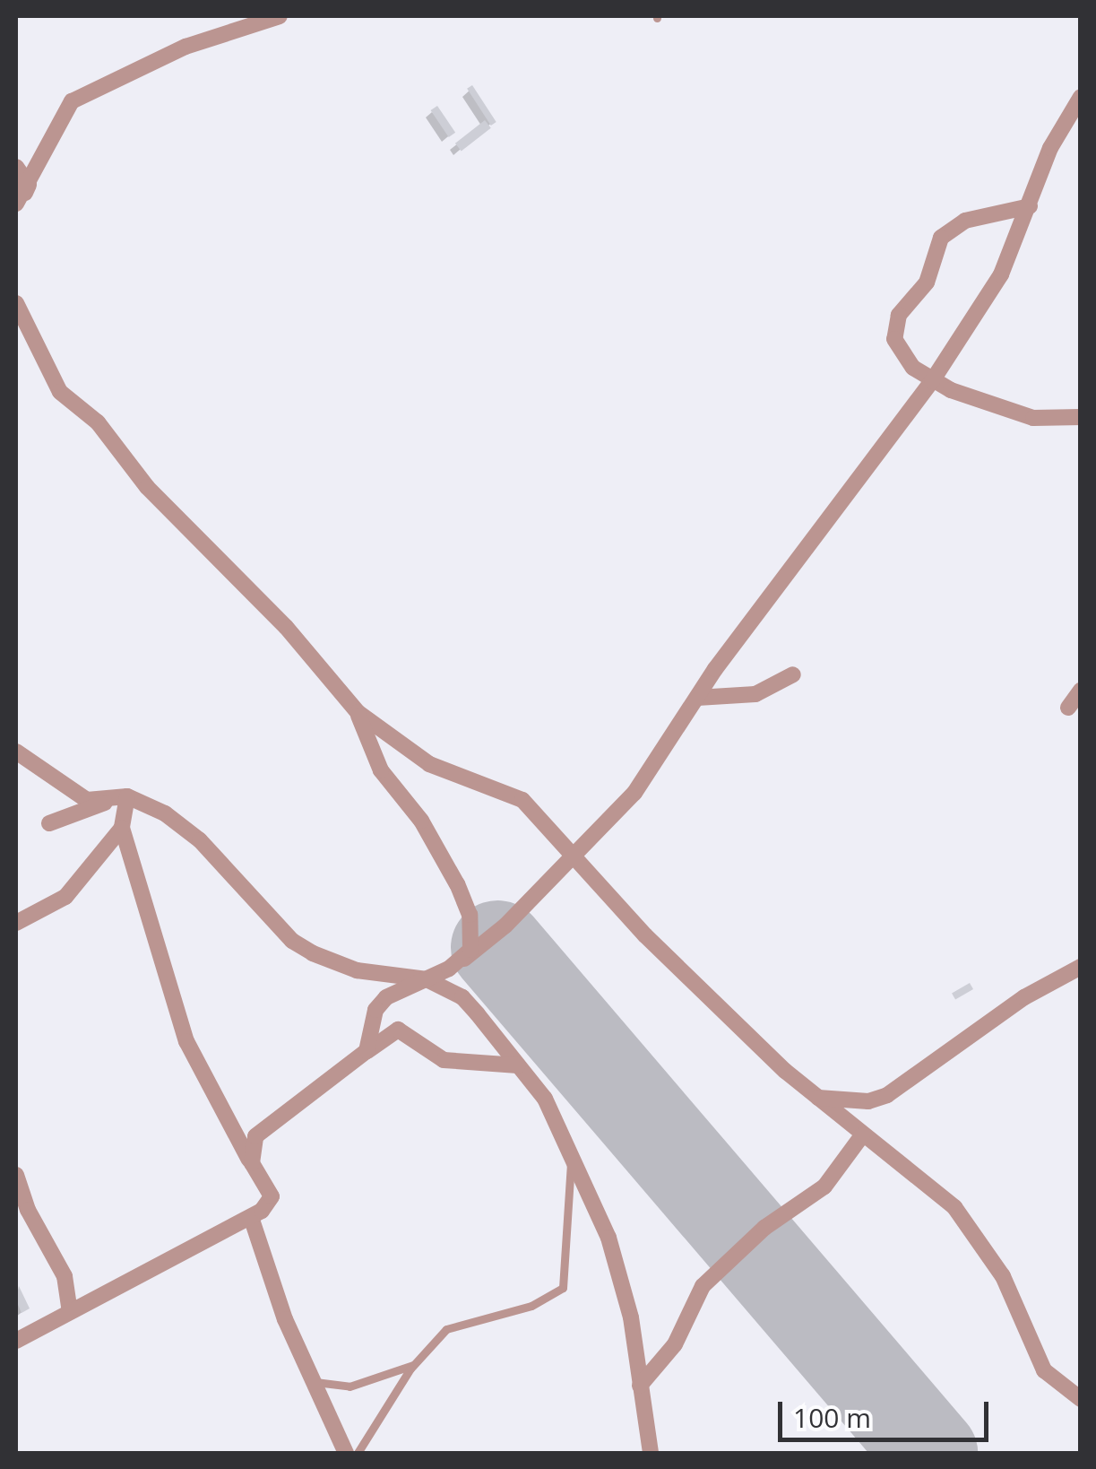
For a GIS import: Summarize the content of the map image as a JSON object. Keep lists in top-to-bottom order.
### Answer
{
  "scale_bar": "100 m"
}
